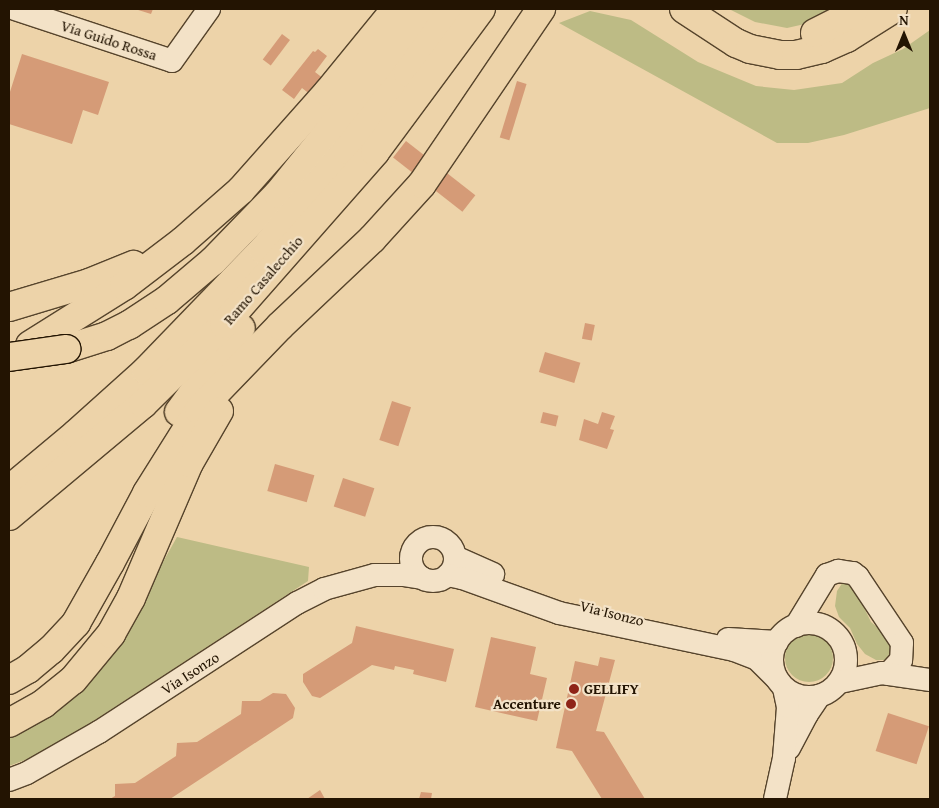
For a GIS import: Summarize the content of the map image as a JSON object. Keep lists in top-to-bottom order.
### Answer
{
  "streets": {
    "highway": ["Ramo Casalecchio"],
    "street": ["Via Guido Rossa", "Via Isonzo"]
  },
  "places": ["GELLIFY", "Accenture"],
  "north": "top"
}
